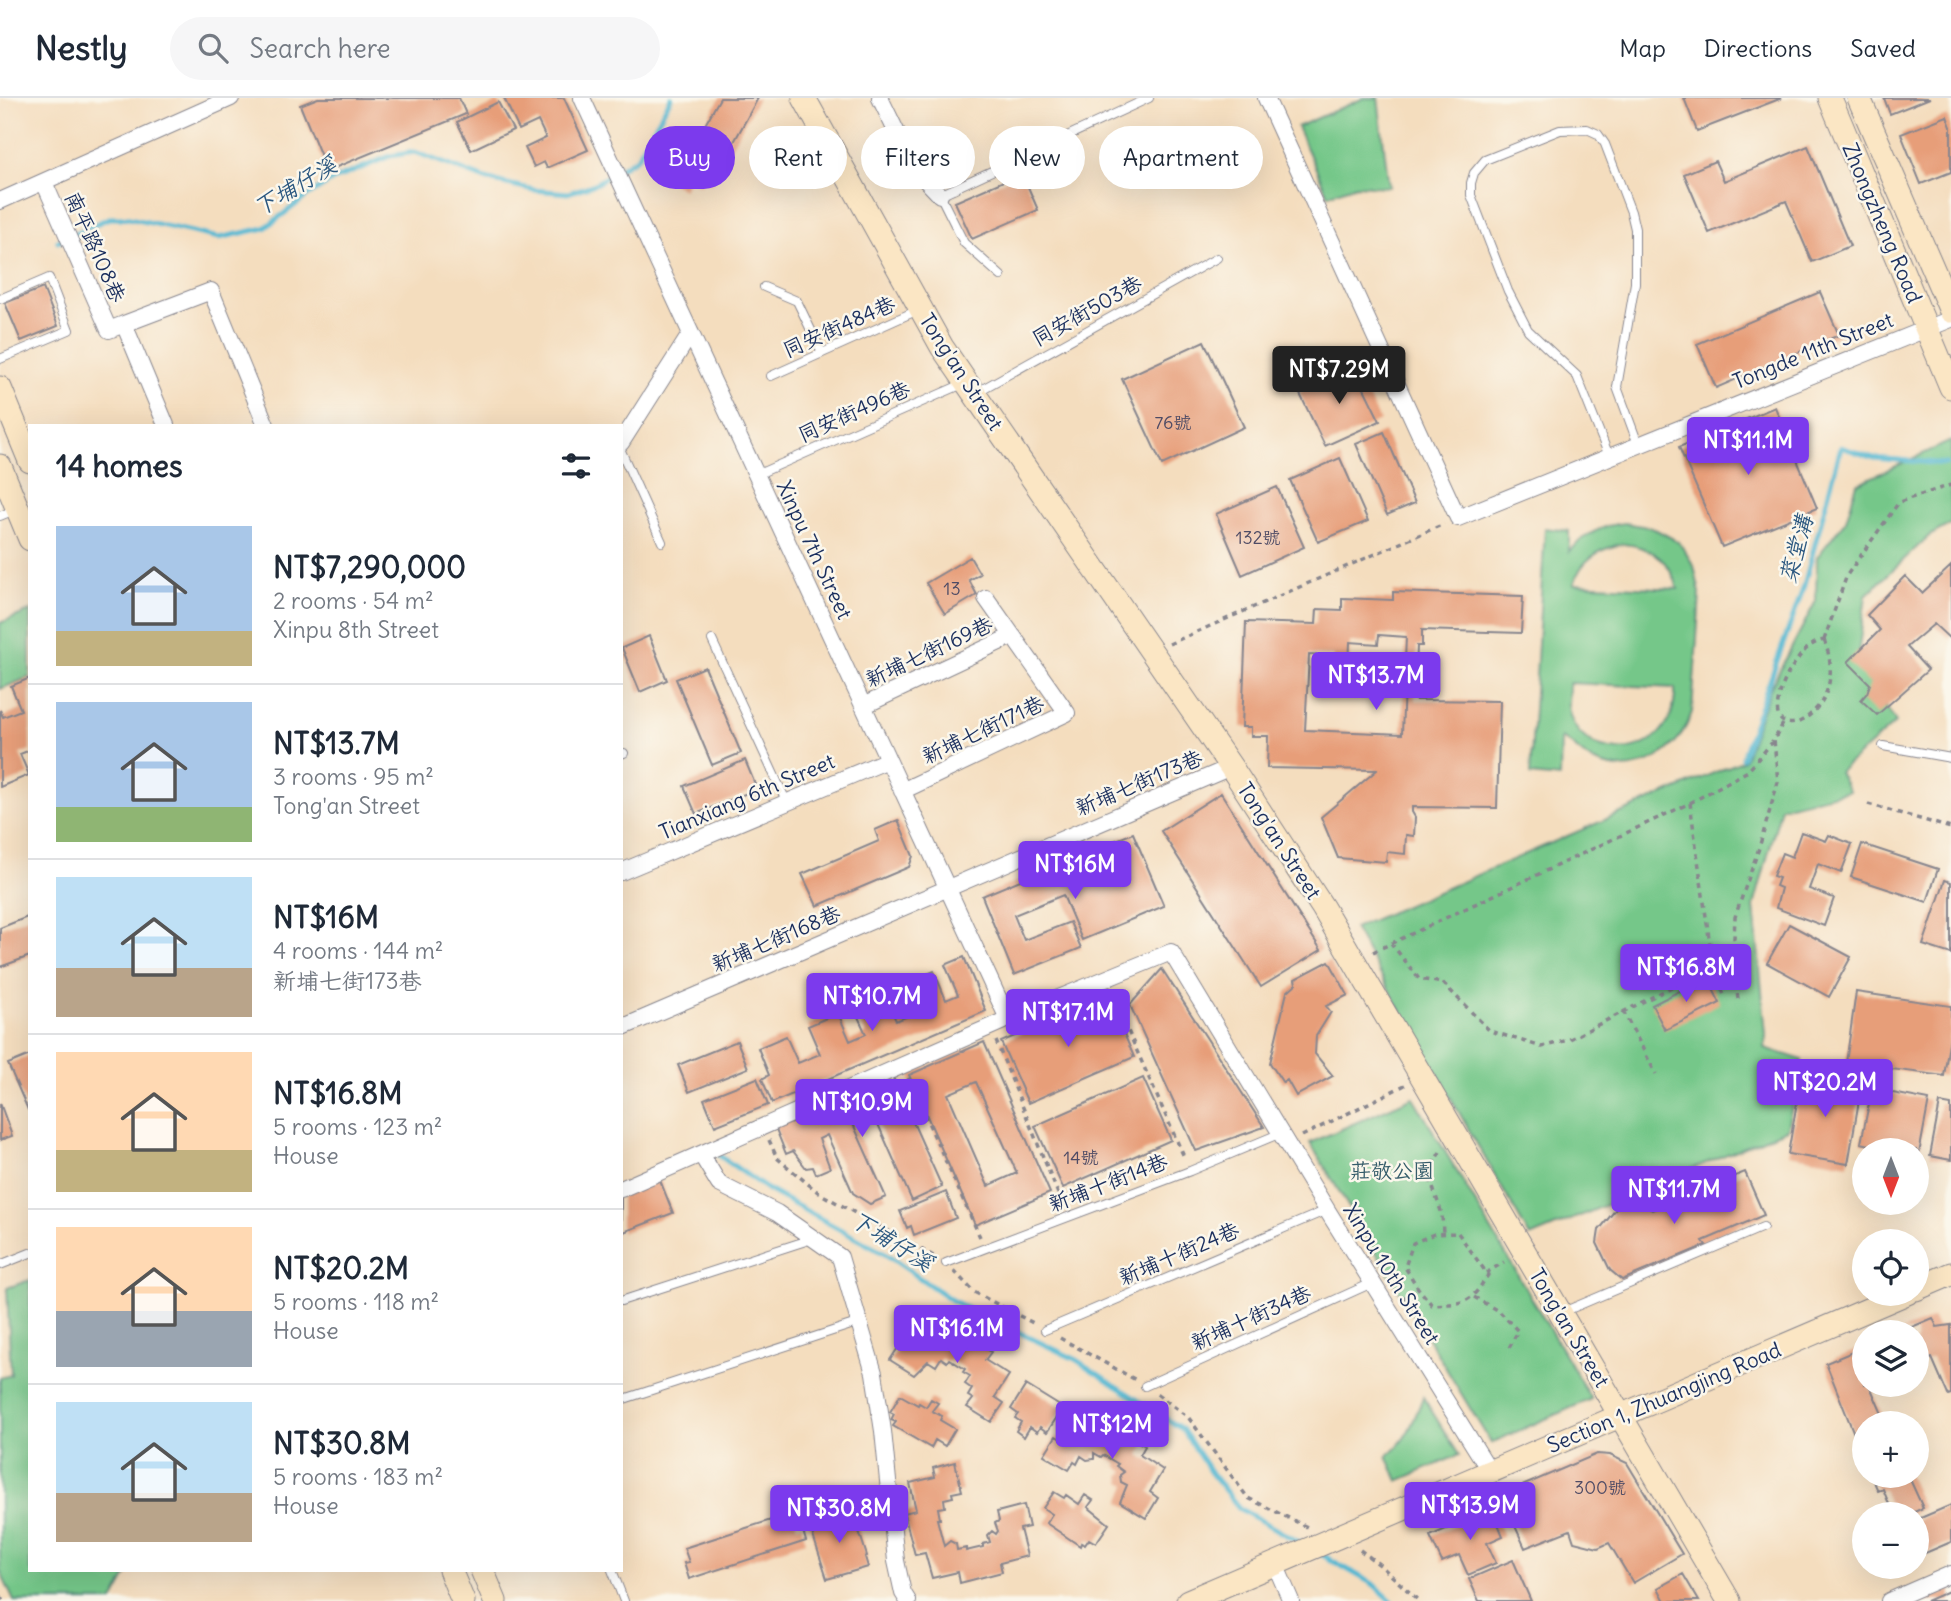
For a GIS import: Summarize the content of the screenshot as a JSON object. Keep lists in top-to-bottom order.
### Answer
{
  "streets": {
    "street": [
      "Zhongzheng Road",
      "南平路108巷",
      "Tongde 11th Street",
      "Tong'an Street",
      "Xinpu 7th Street",
      "新埔七街169巷",
      "新埔七街171巷",
      "新埔七街173巷",
      "Tianxiang 6th Street",
      "新埔七街168巷",
      "Xinpu 10th Street",
      "Section 1, Zhuangjing Road"
    ],
    "lane": [
      "同安街503巷",
      "同安街484巷",
      "同安街496巷",
      "新埔十街14巷",
      "新埔十街24巷",
      "新埔十街34巷"
    ]
  },
  "crossings": [
    ["Zhongzheng Road", "Tongde 11th Street"],
    ["同安街503巷", "Tong'an Street"],
    ["同安街503巷", "同安街496巷"],
    ["同安街484巷", "Tong'an Street"],
    ["Tong'an Street", "同安街496巷"],
    ["Tong'an Street", "新埔七街173巷"],
    ["Tong'an Street", "Section 1, Zhuangjing Road"],
    ["同安街496巷", "Xinpu 7th Street"],
    ["Xinpu 7th Street", "新埔七街169巷"],
    ["Xinpu 7th Street", "新埔七街171巷"],
    ["Xinpu 7th Street", "新埔七街173巷"],
    ["Xinpu 7th Street", "Tianxiang 6th Street"],
    ["Xinpu 7th Street", "新埔七街168巷"],
    ["Xinpu 7th Street", "Xinpu 10th Street"],
    ["新埔七街169巷", "新埔七街171巷"],
    ["新埔七街173巷", "新埔七街168巷"],
    ["新埔十街14巷", "Xinpu 10th Street"],
    ["新埔十街24巷", "Xinpu 10th Street"],
    ["Xinpu 10th Street", "新埔十街34巷"],
    ["Xinpu 10th Street", "Section 1, Zhuangjing Road"]
  ],
  "water": ["下埔仔溪", "菜堂溝"],
  "parks": ["莊敬公園"],
  "house_numbers": [
    "76號",
    "132號",
    "13",
    "14號",
    "300號"
  ],
  "north": "bottom",
  "page": {
    "header": "Nestly",
    "search": "Search here",
    "nav": ["Map", "Directions", "Saved"],
    "chip": [
      "Buy",
      "Rent",
      "Filters",
      "New",
      "Apartment"
    ],
    "price": [
      "NT$7.29M",
      "NT$11.1M",
      "NT$13.7M",
      "NT$16M",
      "NT$16.8M",
      "NT$10.7M",
      "NT$17.1M",
      "NT$20.2M",
      "NT$10.9M",
      "NT$11.7M",
      "NT$16.1M",
      "NT$12M",
      "NT$13.9M",
      "NT$30.8M"
    ],
    "heading": "14 homes",
    "list": [
      {
        "name": "NT$7,290,000",
        "note": "2 rooms · 54 m² · Xinpu 8th Street"
      },
      {
        "name": "NT$13.7M",
        "note": "3 rooms · 95 m² · Tong'an Street"
      },
      {
        "name": "NT$16M",
        "note": "4 rooms · 144 m² · 新埔七街173巷"
      },
      {
        "name": "NT$16.8M",
        "note": "5 rooms · 123 m² · House"
      },
      {
        "name": "NT$20.2M",
        "note": "5 rooms · 118 m² · House"
      },
      {
        "name": "NT$30.8M",
        "note": "5 rooms · 183 m² · House"
      }
    ],
    "map_buttons": ["+", "−"]
  }
}
